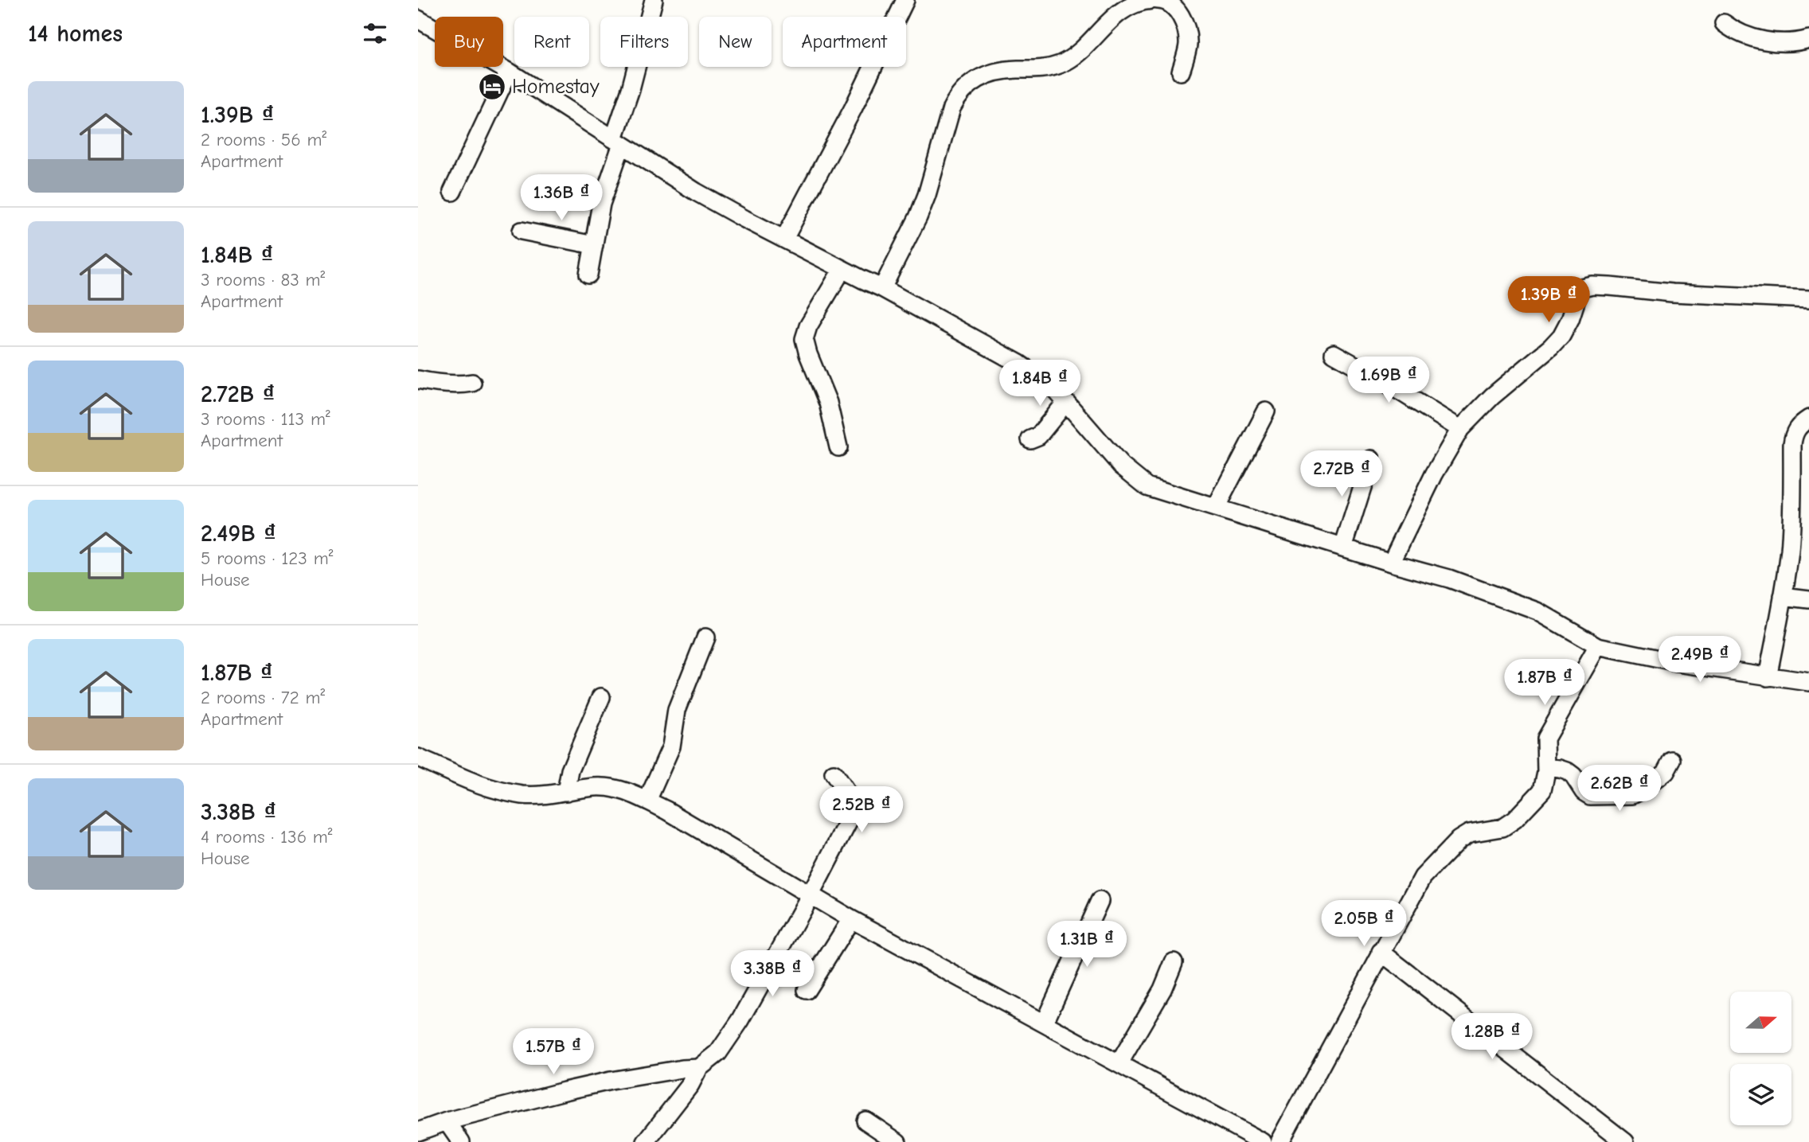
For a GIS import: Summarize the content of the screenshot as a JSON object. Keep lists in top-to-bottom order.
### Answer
{
  "places": {
    "hotel": ["Homestay"]
  },
  "north": "right",
  "page": {
    "heading": "14 homes",
    "chip": [
      "Buy",
      "Rent",
      "Filters",
      "New",
      "Apartment"
    ],
    "list": [
      {
        "name": "1.39B ₫",
        "note": "2 rooms · 56 m² · Apartment"
      },
      {
        "name": "1.84B ₫",
        "note": "3 rooms · 83 m² · Apartment"
      },
      {
        "name": "2.72B ₫",
        "note": "3 rooms · 113 m² · Apartment"
      },
      {
        "name": "2.49B ₫",
        "note": "5 rooms · 123 m² · House"
      },
      {
        "name": "1.87B ₫",
        "note": "2 rooms · 72 m² · Apartment"
      },
      {
        "name": "3.38B ₫",
        "note": "4 rooms · 136 m² · House"
      }
    ],
    "price": [
      "1.36B ₫",
      "1.39B ₫",
      "1.69B ₫",
      "1.84B ₫",
      "2.72B ₫",
      "2.49B ₫",
      "1.87B ₫",
      "2.62B ₫",
      "2.52B ₫",
      "2.05B ₫",
      "1.31B ₫",
      "3.38B ₫",
      "1.28B ₫",
      "1.57B ₫"
    ]
  }
}
